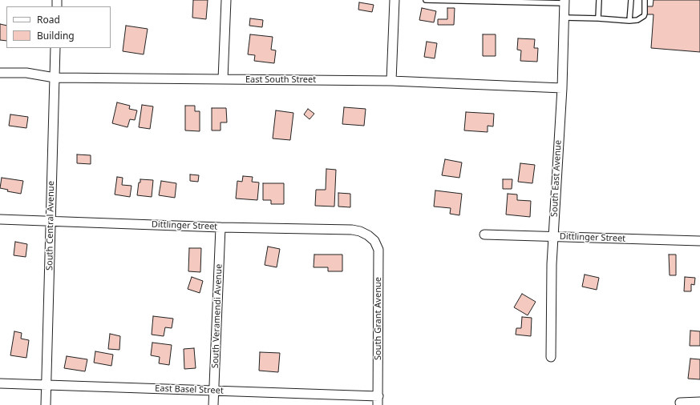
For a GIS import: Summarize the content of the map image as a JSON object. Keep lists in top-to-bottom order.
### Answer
{
  "streets": {
    "street": [
      "East South Street",
      "South East Avenue",
      "South Central Avenue",
      "Dittlinger Street",
      "South Veramendi Avenue",
      "South Grant Avenue",
      "East Basel Street"
    ]
  },
  "crossings": [
    ["East South Street", "South East Avenue"],
    ["East South Street", "South Central Avenue"],
    ["South East Avenue", "Dittlinger Street"],
    ["South Central Avenue", "Dittlinger Street"],
    ["South Central Avenue", "East Basel Street"],
    ["Dittlinger Street", "South Veramendi Avenue"],
    ["Dittlinger Street", "South Grant Avenue"],
    ["South Veramendi Avenue", "East Basel Street"],
    ["South Grant Avenue", "East Basel Street"]
  ],
  "legend": ["Road", "Building"]
}
